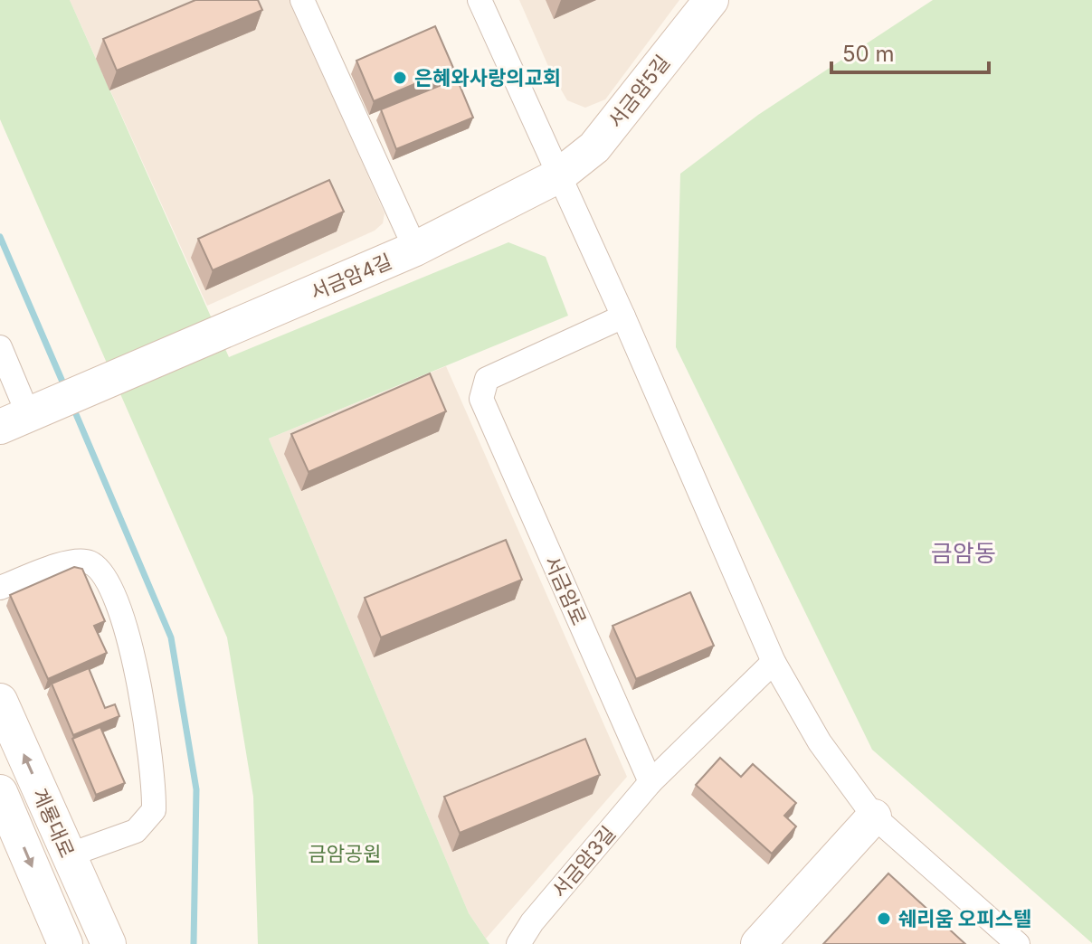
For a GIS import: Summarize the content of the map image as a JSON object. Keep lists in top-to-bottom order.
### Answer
{
  "streets": {
    "street": [
      "서금암5길",
      "서금암4길",
      "서금암로",
      "계룡대로",
      "서금암3길"
    ]
  },
  "crossings": [
    ["서금암5길", "서금암4길"],
    ["서금암로", "서금암3길"]
  ],
  "districts": ["금암동"],
  "parks": ["금암공원"],
  "places": ["은혜와사랑의교회", "쉐리움 오피스텔"],
  "scale_bar": "50 m"
}
